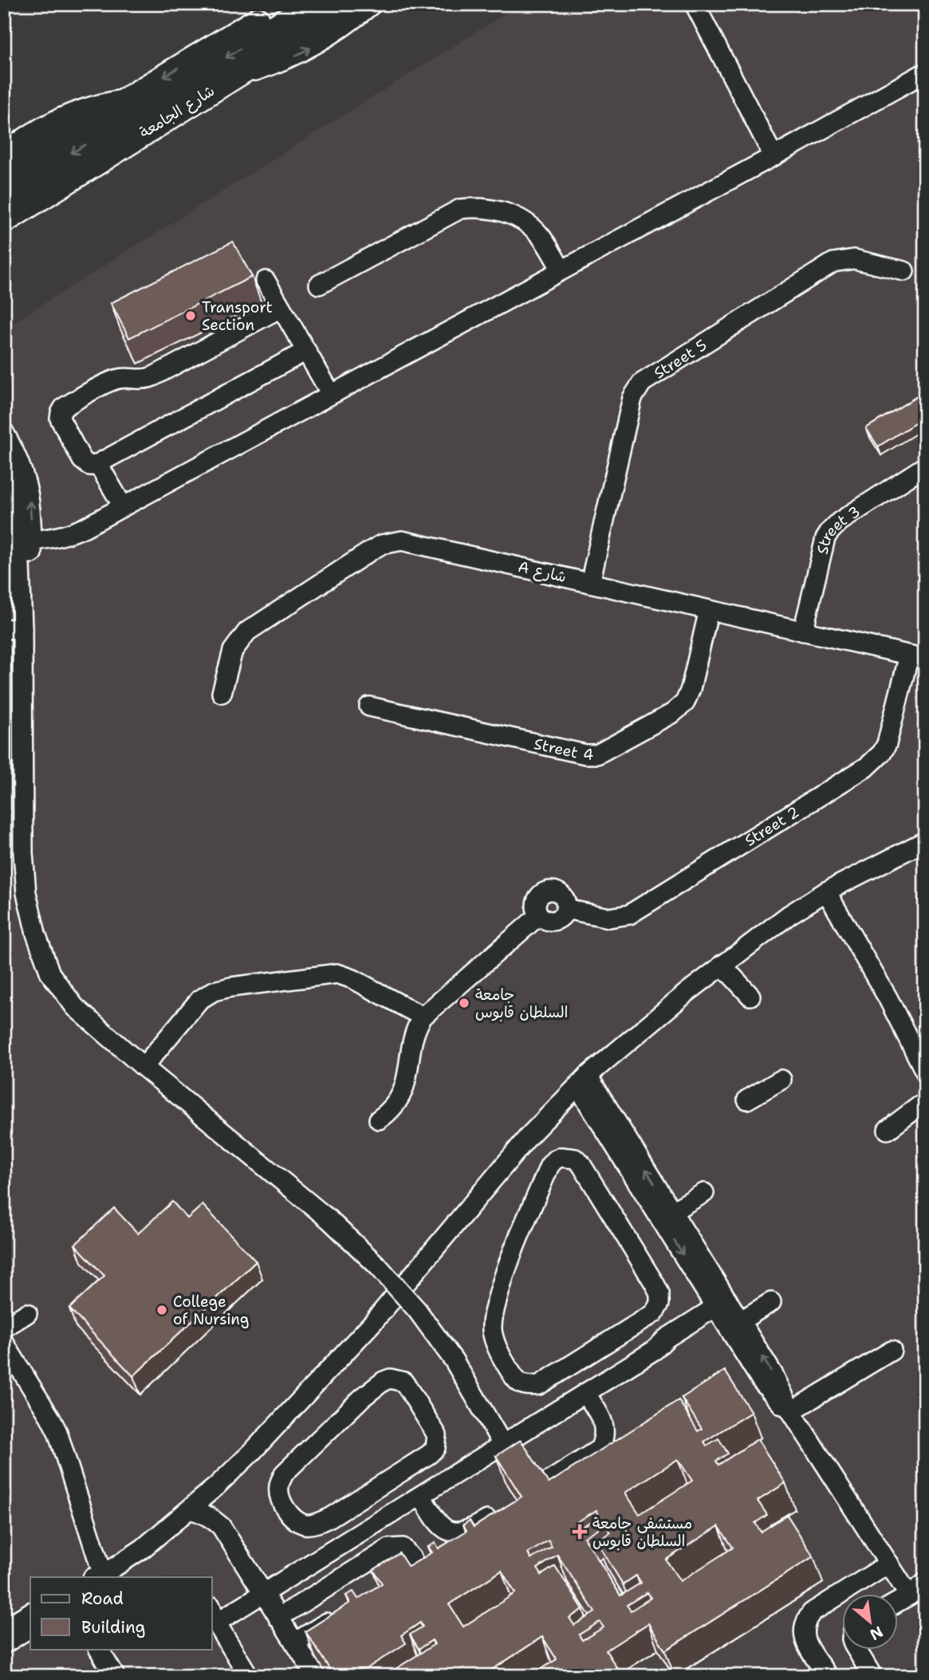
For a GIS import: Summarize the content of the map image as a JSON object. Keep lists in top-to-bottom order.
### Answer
{
  "streets": {
    "main road": ["شارع الجامعة"],
    "lane": [
      "Street 5",
      "Street 3",
      "A شارع",
      "Street 4",
      "Street 2"
    ]
  },
  "crossings": [
    ["Street 5", "A شارع"],
    ["Street 3", "A شارع"],
    ["A شارع", "Street 4"],
    ["A شارع", "Street 2"]
  ],
  "places": {
    "other": ["Transport Section", "جامعة السلطان قابوس", "College of Nursing"],
    "health": ["مستشفى جامعة السلطان قابوس"]
  },
  "legend": ["Road", "Building"],
  "north": "bottom right"
}
